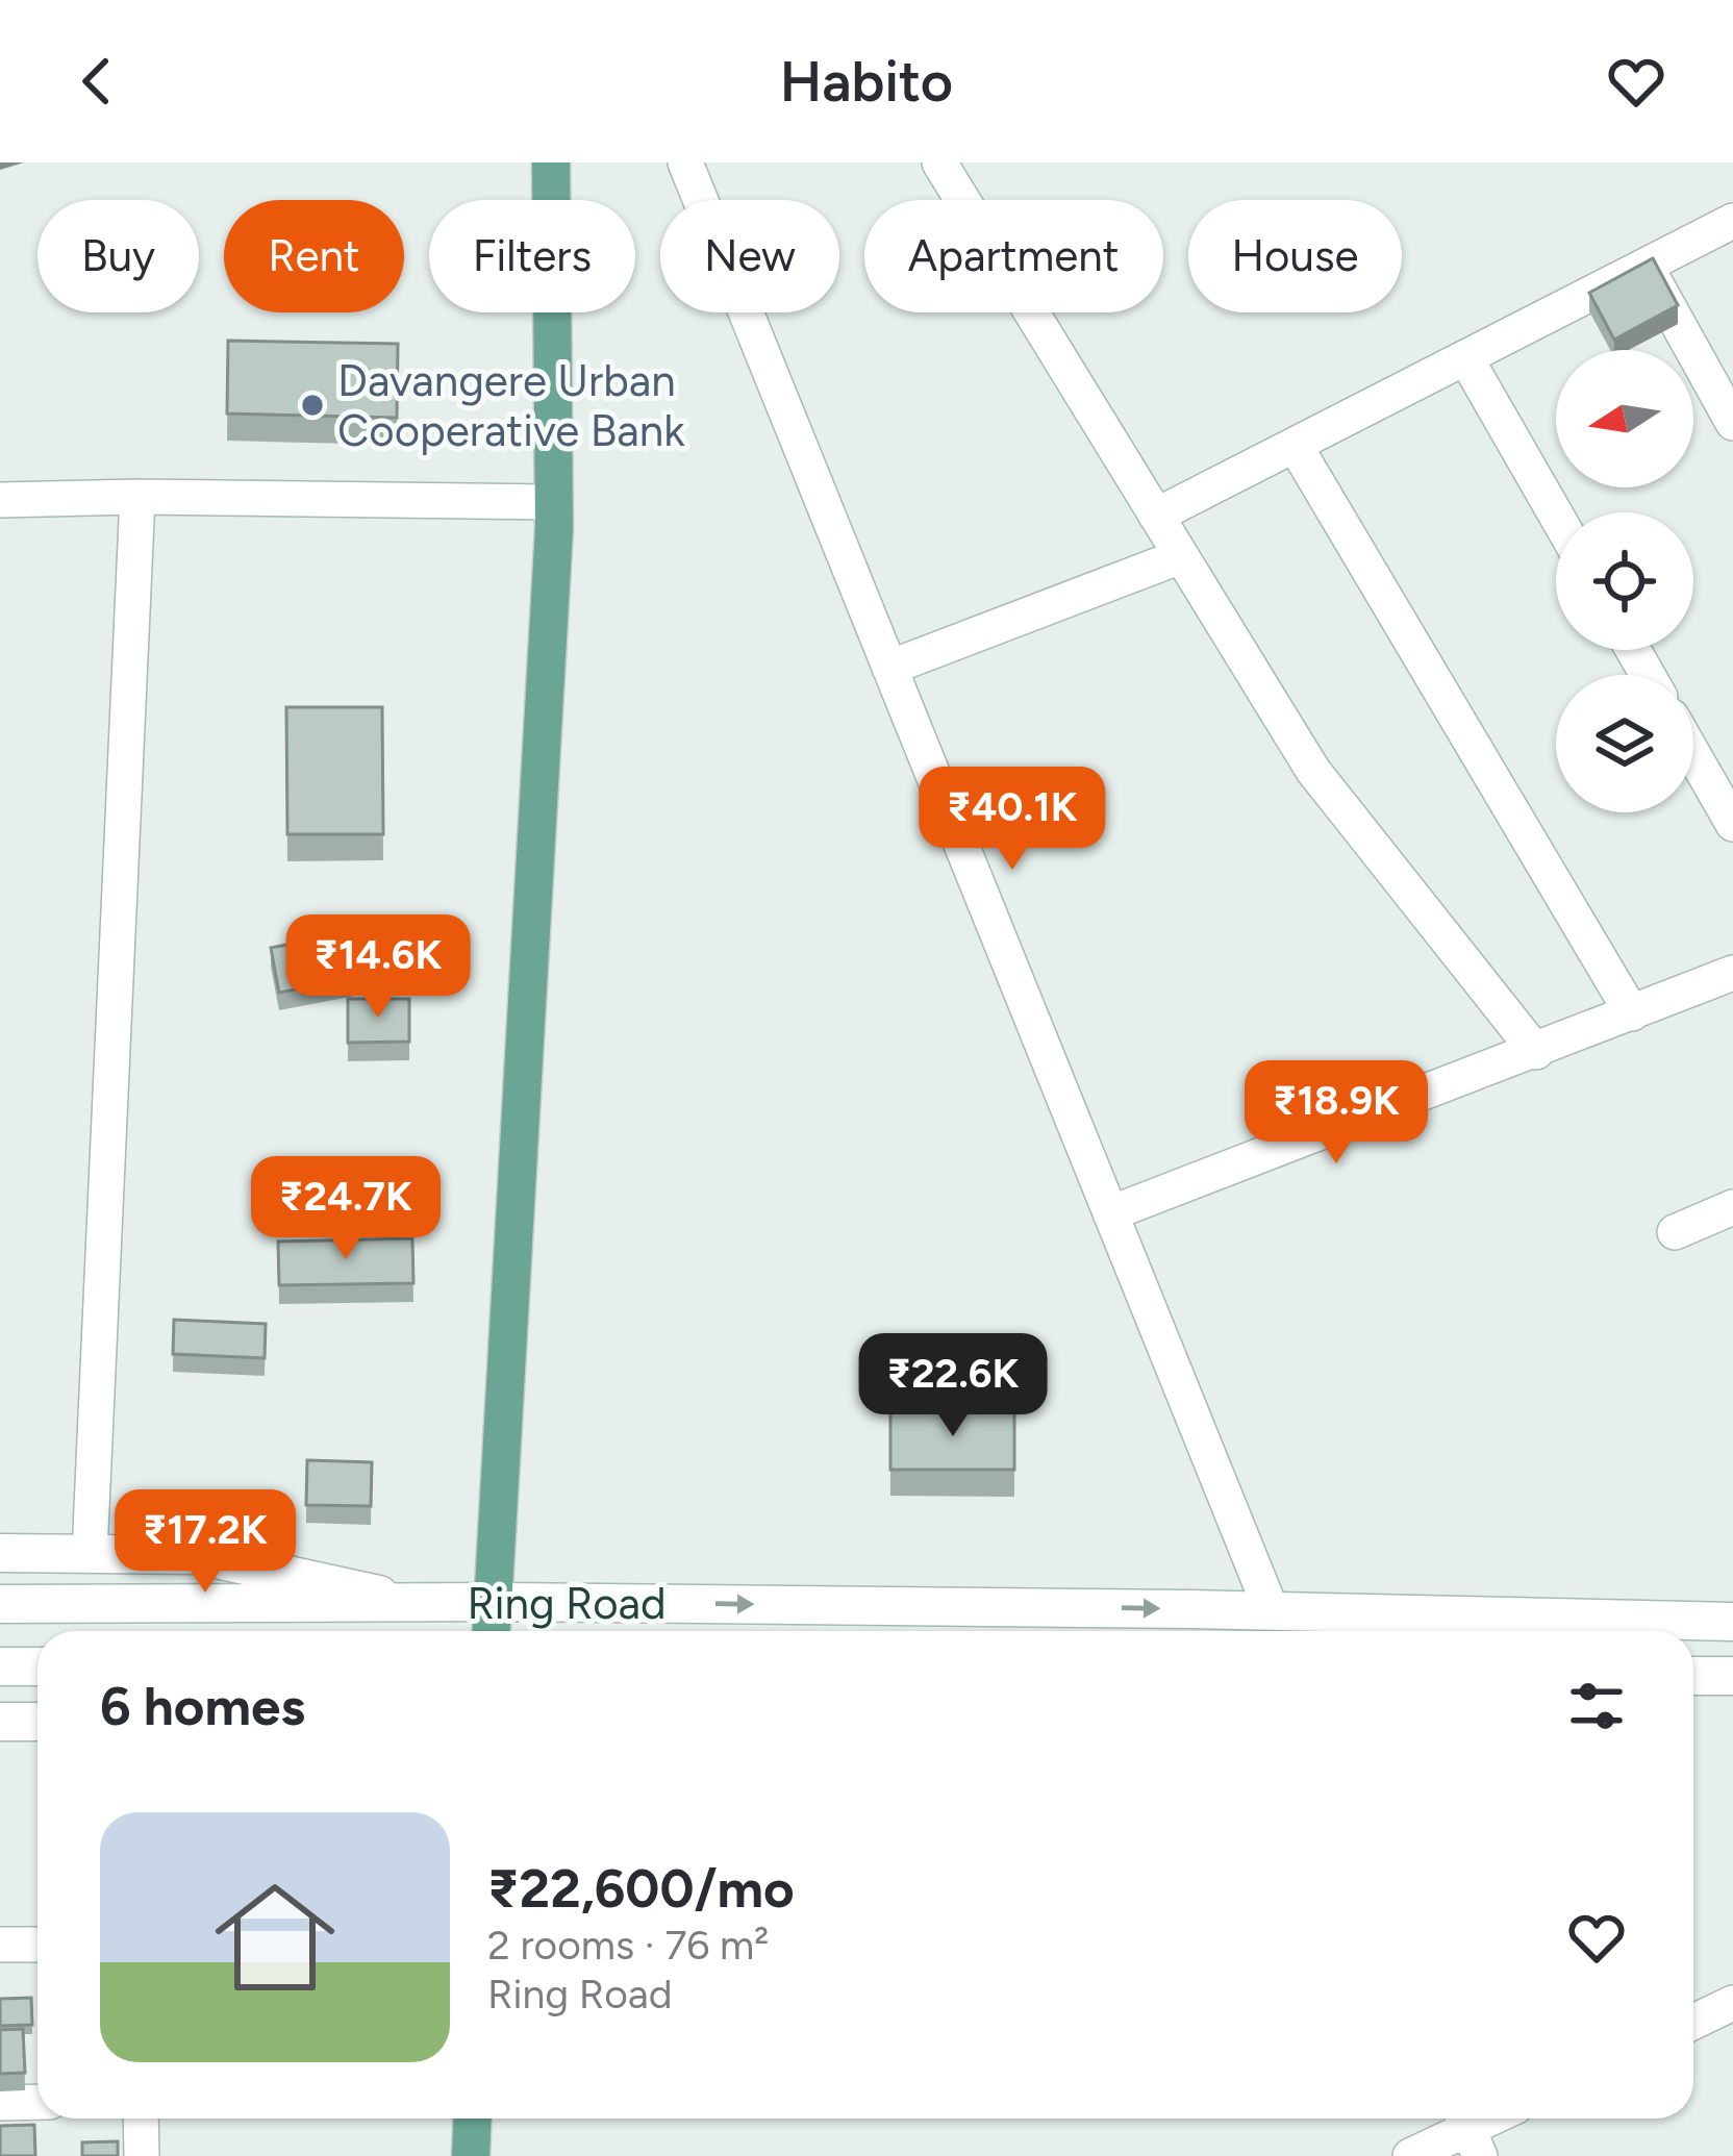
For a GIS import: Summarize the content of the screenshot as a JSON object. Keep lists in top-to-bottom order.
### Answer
{
  "streets": {
    "main road": ["Ring Road"]
  },
  "one_way": ["Ring Road"],
  "places": ["Davangere Urban Cooperative Bank"],
  "north": "left",
  "page": {
    "header": "Habito",
    "chip": [
      "Buy",
      "Rent",
      "Filters",
      "New",
      "Apartment",
      "House"
    ],
    "price": [
      "₹40.1K",
      "₹14.6K",
      "₹18.9K",
      "₹24.7K",
      "₹22.6K",
      "₹17.2K"
    ],
    "heading": "6 homes",
    "list": [
      {
        "name": "₹22,600/mo",
        "note": "2 rooms · 76 m² · Ring Road"
      }
    ]
  }
}
